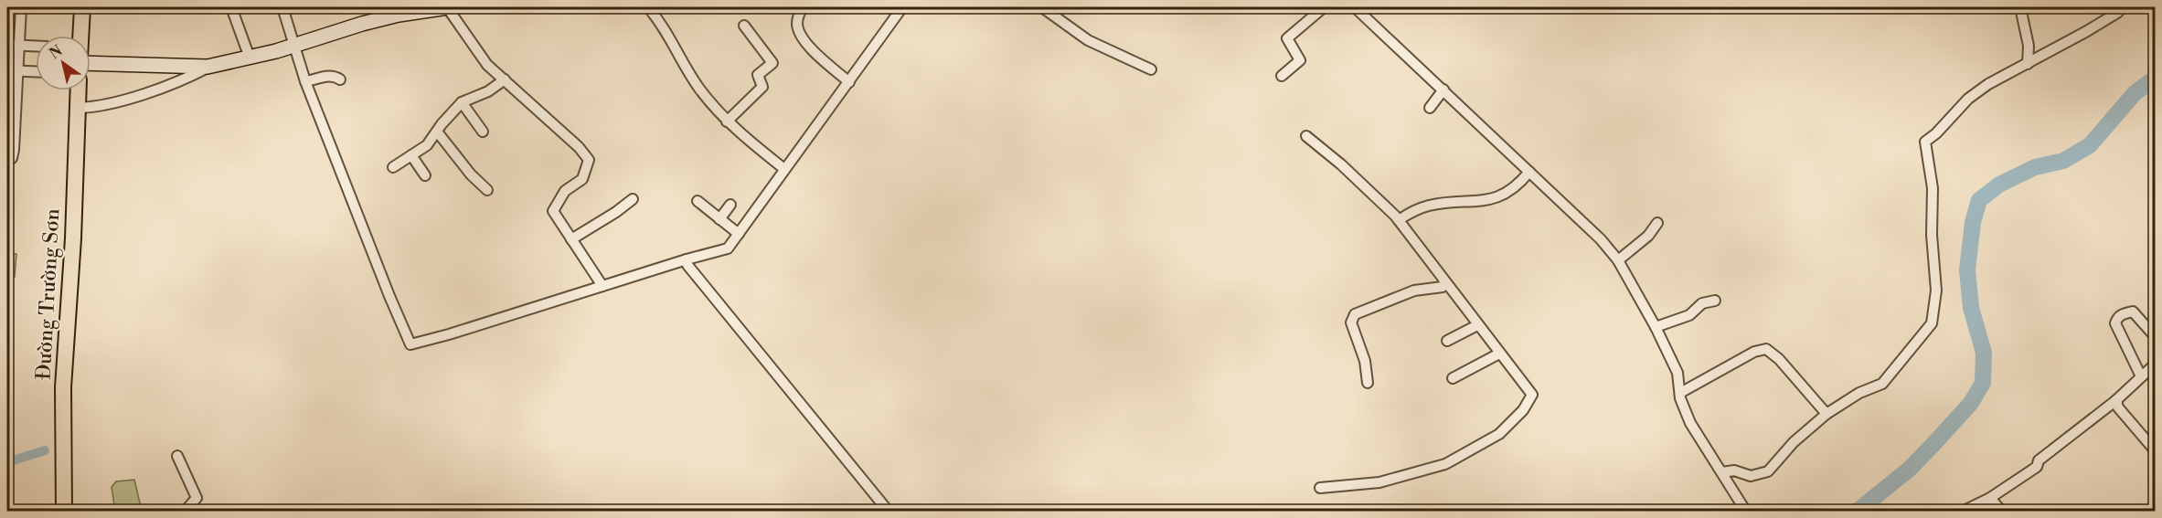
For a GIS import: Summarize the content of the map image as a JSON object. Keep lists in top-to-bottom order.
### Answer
{
  "streets": {
    "highway": ["Đường Trường Sơn"]
  },
  "north": "top left"
}
